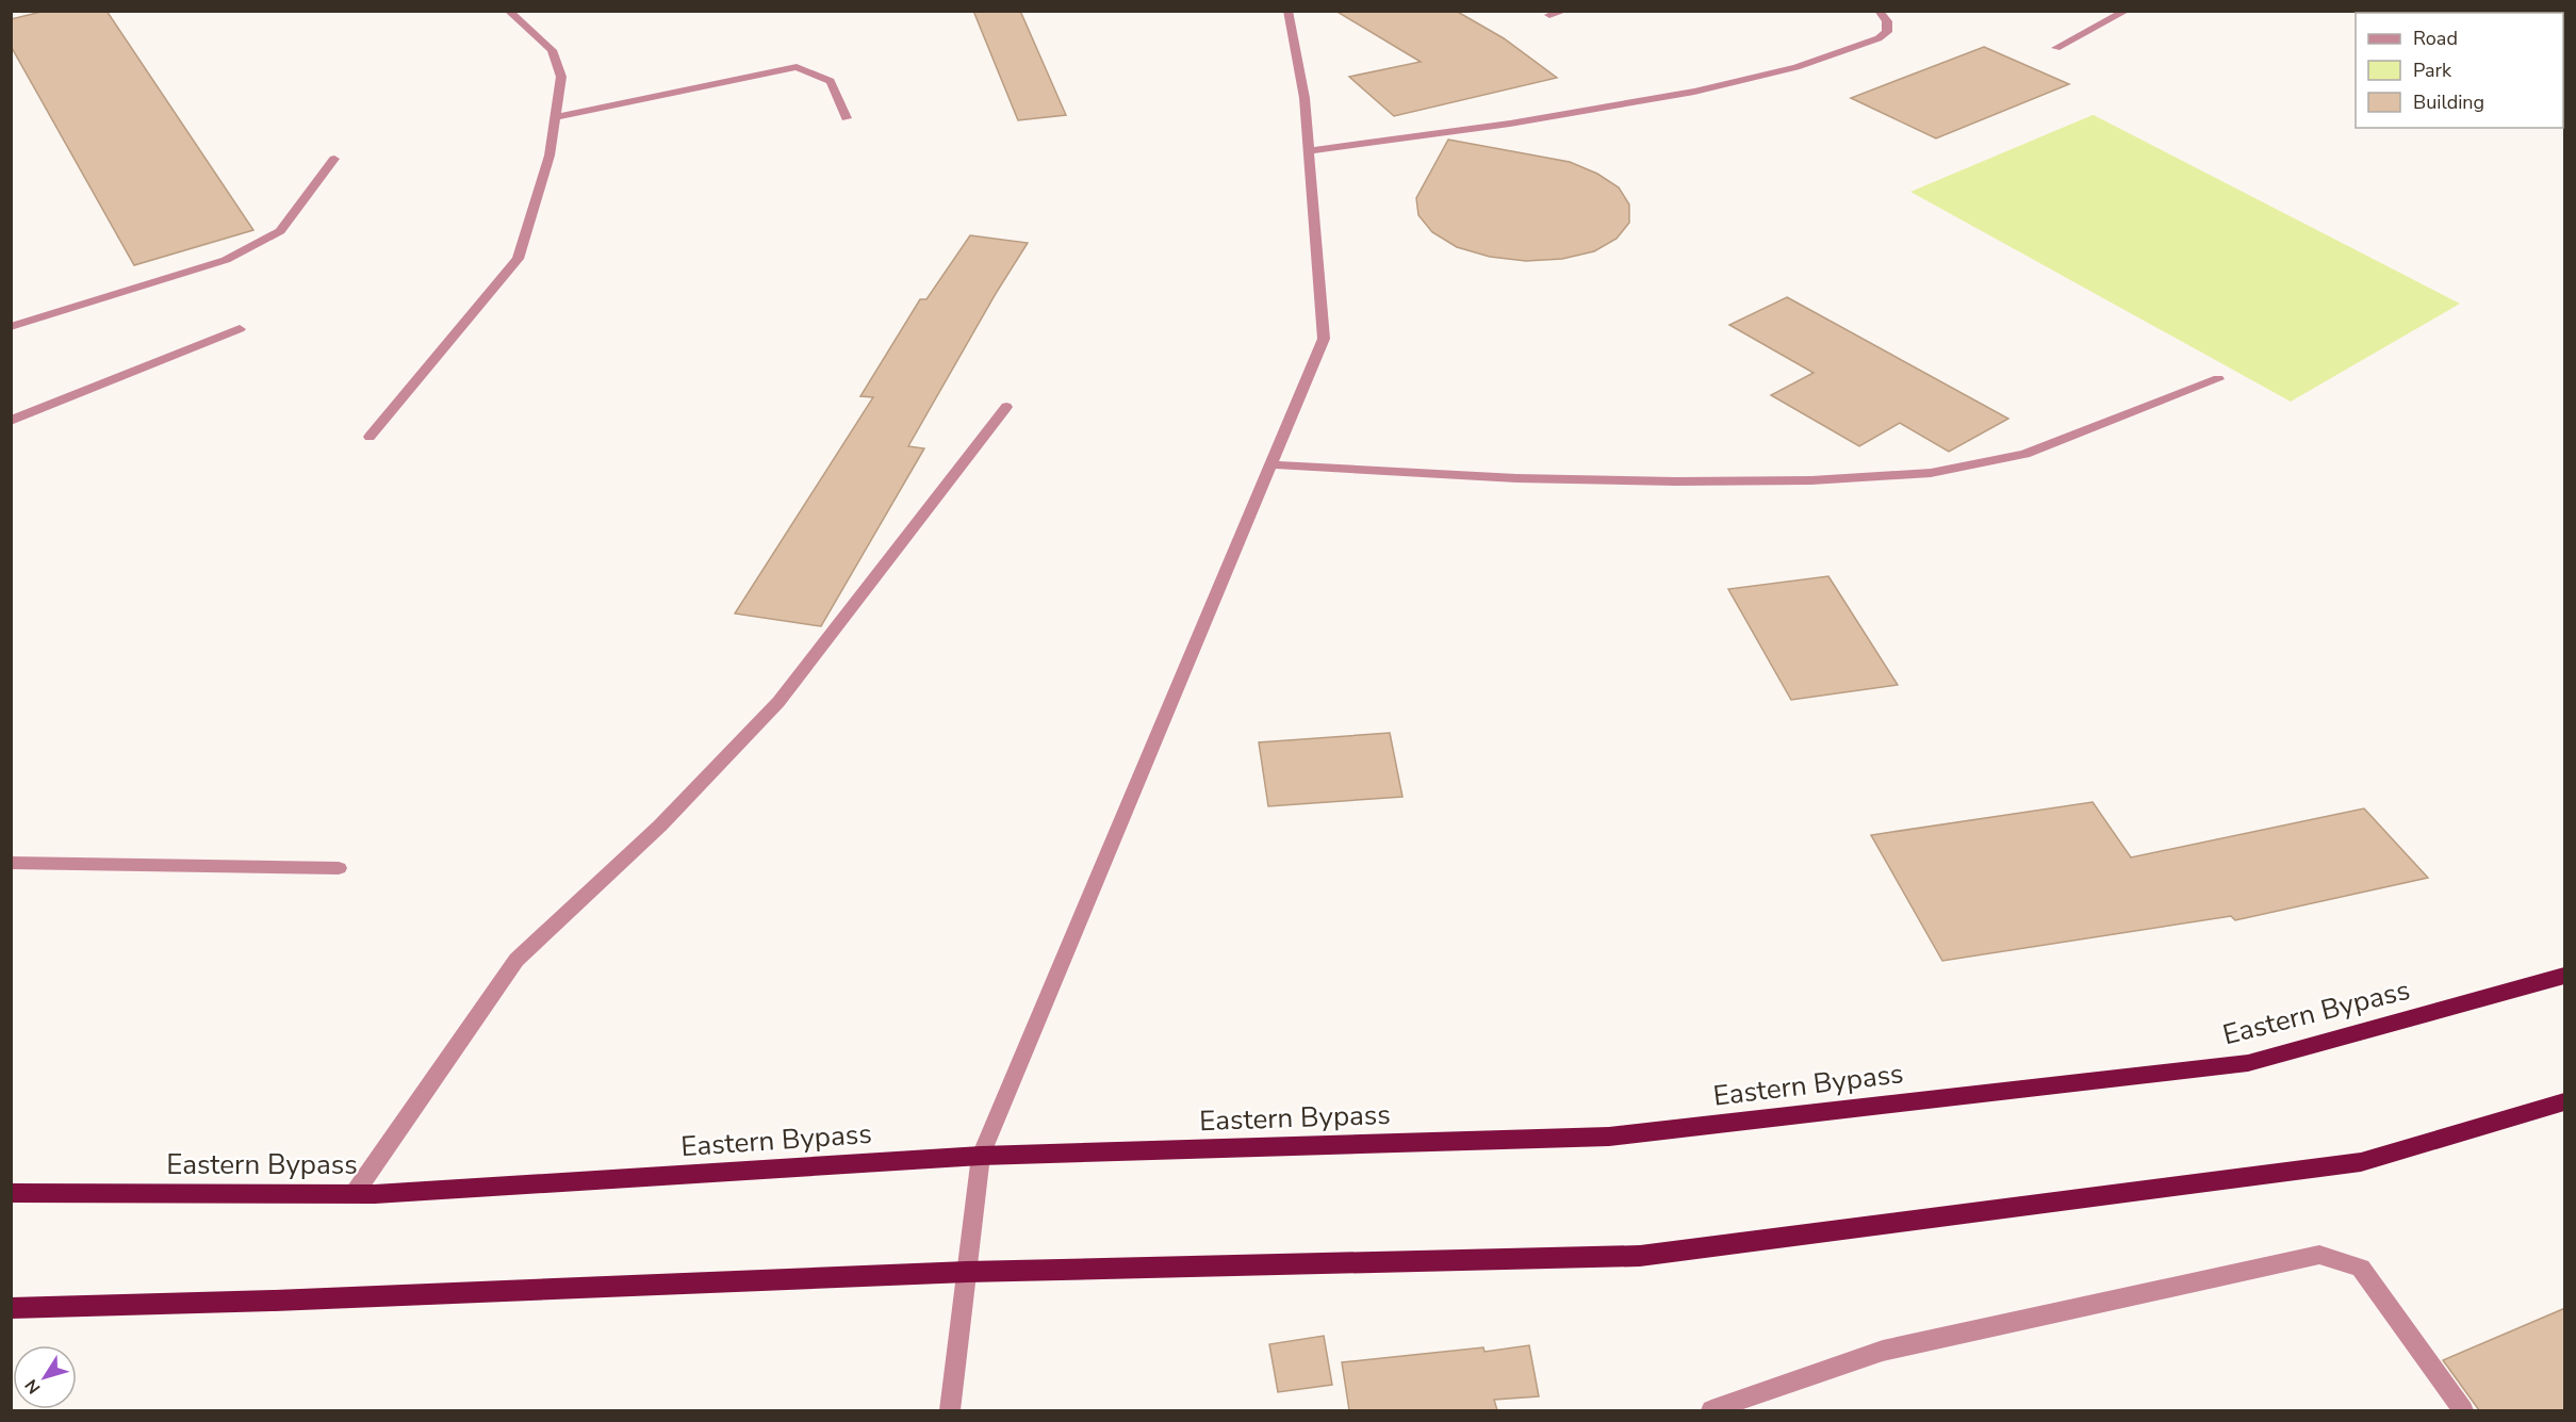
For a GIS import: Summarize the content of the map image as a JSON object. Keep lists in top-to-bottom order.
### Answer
{
  "streets": {
    "highway": ["Eastern Bypass"]
  },
  "legend": ["Road", "Park", "Building"],
  "north": "bottom left"
}
